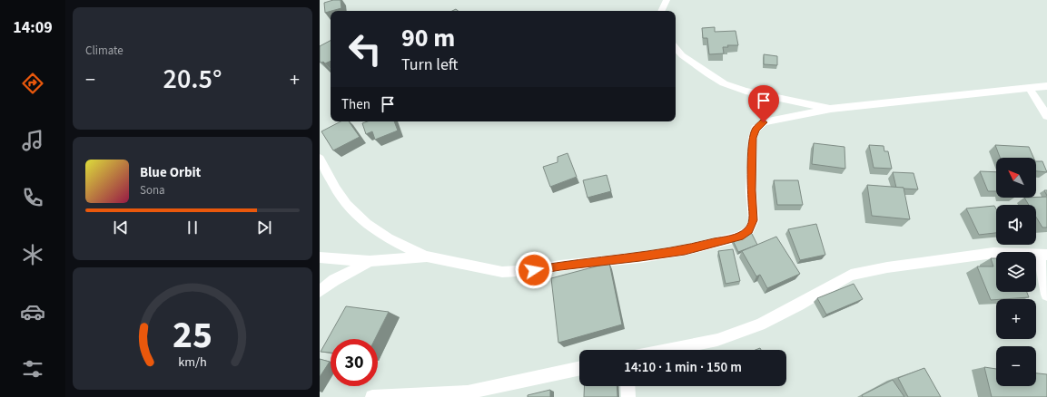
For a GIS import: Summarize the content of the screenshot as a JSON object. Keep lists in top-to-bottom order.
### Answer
{
  "north": "top left",
  "page": {
    "tabs": "14:09",
    "tile": "Climate",
    "turn": ["90 m", "Turn left"],
    "heat": ["−", "20.5°", "+"],
    "then": "Then",
    "map_buttons": ["+", "−"],
    "song": ["Blue Orbit", "Sona"],
    "limit": "30",
    "trip": "14:10 · 1 min · 150 m",
    "gauge": ["25", "km/h"]
  }
}
